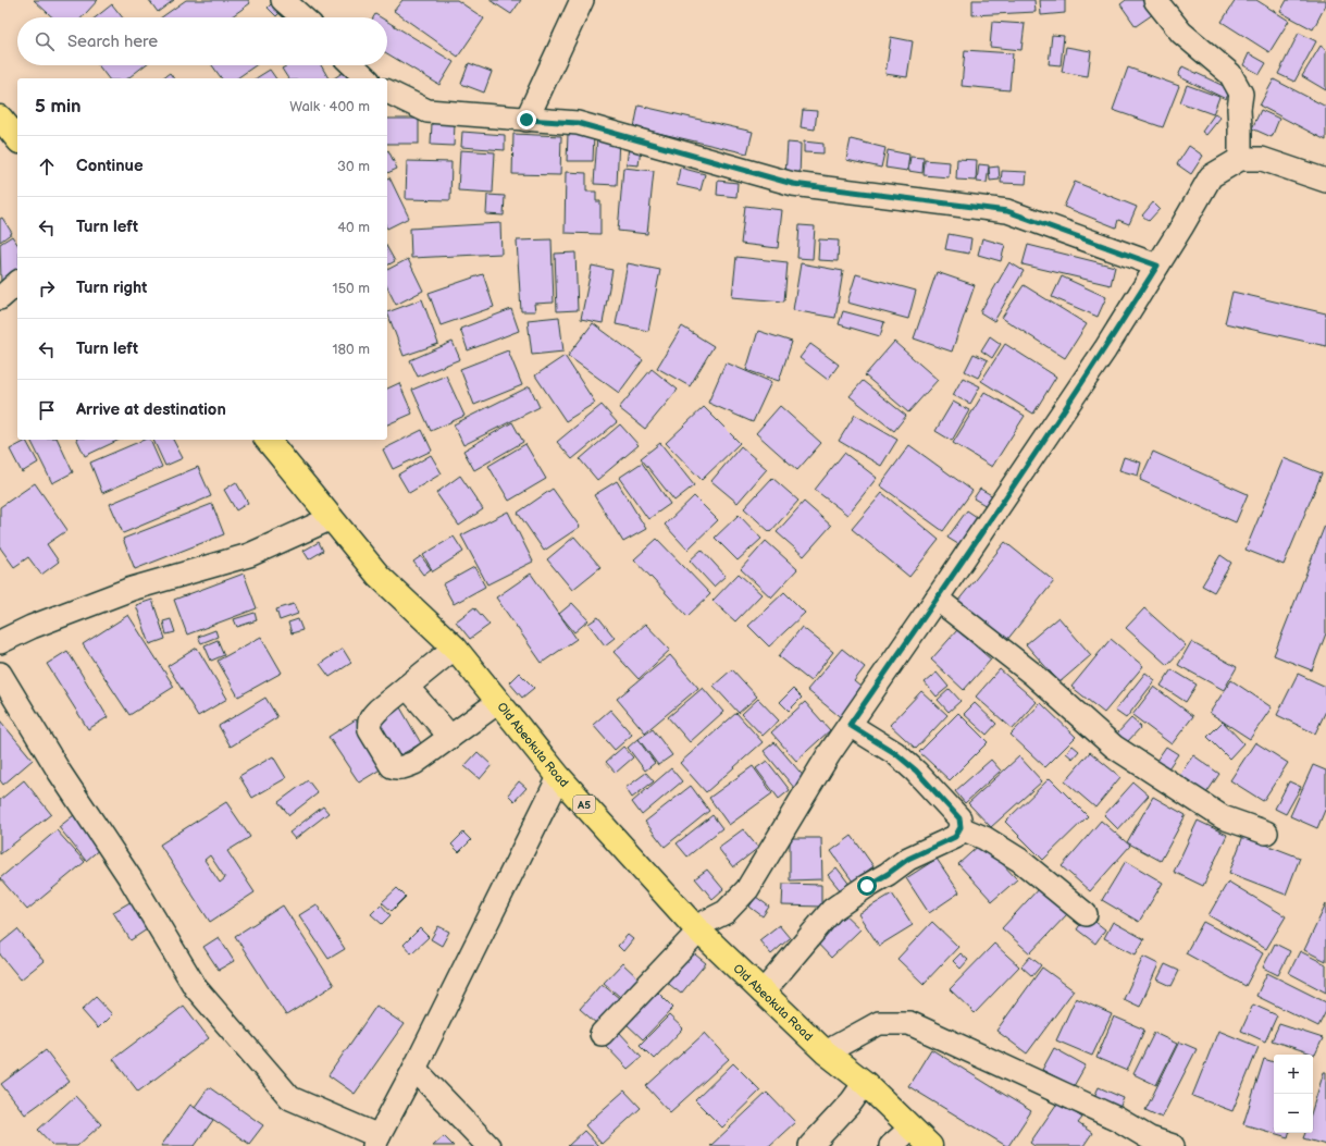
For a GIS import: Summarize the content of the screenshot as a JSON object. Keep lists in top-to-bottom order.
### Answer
{
  "streets": {
    "highway": ["Old Abeokuta Road", "A5"]
  },
  "page": {
    "search": "Search here",
    "heading": ["5 min", "Walk · 400 m"],
    "list": [
      ["Continue", "30 m"],
      ["Turn left", "40 m"],
      ["Turn right", "150 m"],
      ["Turn left", "180 m"],
      "Arrive at destination"
    ],
    "map_buttons": ["+", "−"]
  }
}
